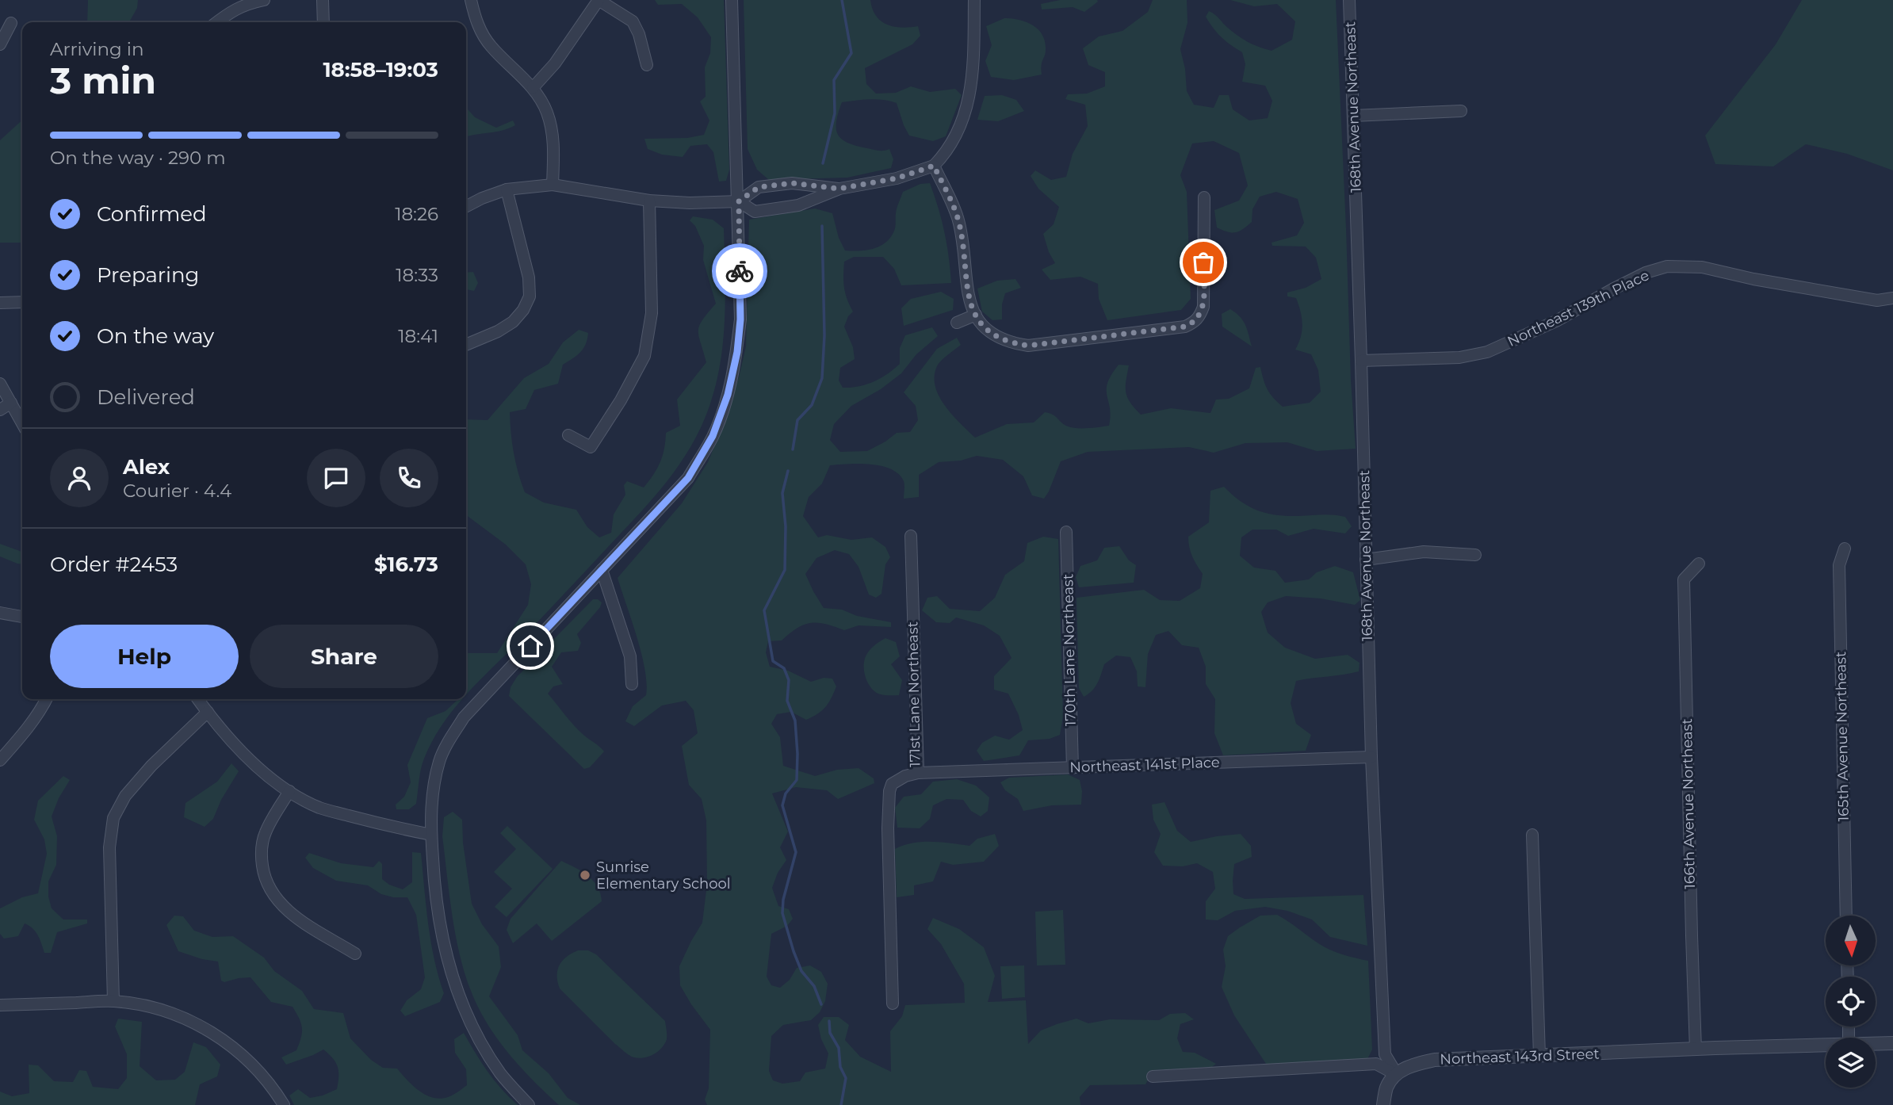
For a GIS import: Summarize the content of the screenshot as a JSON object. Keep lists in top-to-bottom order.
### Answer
{
  "streets": {
    "street": [
      "168th Avenue Northeast",
      "Northeast 139th Place",
      "170th Lane Northeast",
      "171st Lane Northeast",
      "165th Avenue Northeast",
      "Northeast 141st Place",
      "166th Avenue Northeast",
      "Northeast 143rd Street"
    ]
  },
  "crossings": [
    ["168th Avenue Northeast", "Northeast 139th Place"],
    ["168th Avenue Northeast", "Northeast 141st Place"],
    ["168th Avenue Northeast", "Northeast 143rd Street"],
    ["170th Lane Northeast", "Northeast 141st Place"],
    ["171st Lane Northeast", "Northeast 141st Place"],
    ["166th Avenue Northeast", "Northeast 143rd Street"]
  ],
  "places": ["Sunrise Elementary School"],
  "north": "bottom",
  "page": {
    "heading": ["3 min", "Arriving in", "18:58–19:03"],
    "panel": [
      "Alex",
      "Courier · 4.4",
      "Order #2453",
      "$16.73"
    ],
    "bar": "On the way · 290 m",
    "list": [
      ["Confirmed", "18:26"],
      ["Preparing", "18:33"],
      ["On the way", "18:41"],
      "Delivered"
    ],
    "buttons": ["Help", "Share"]
  }
}
